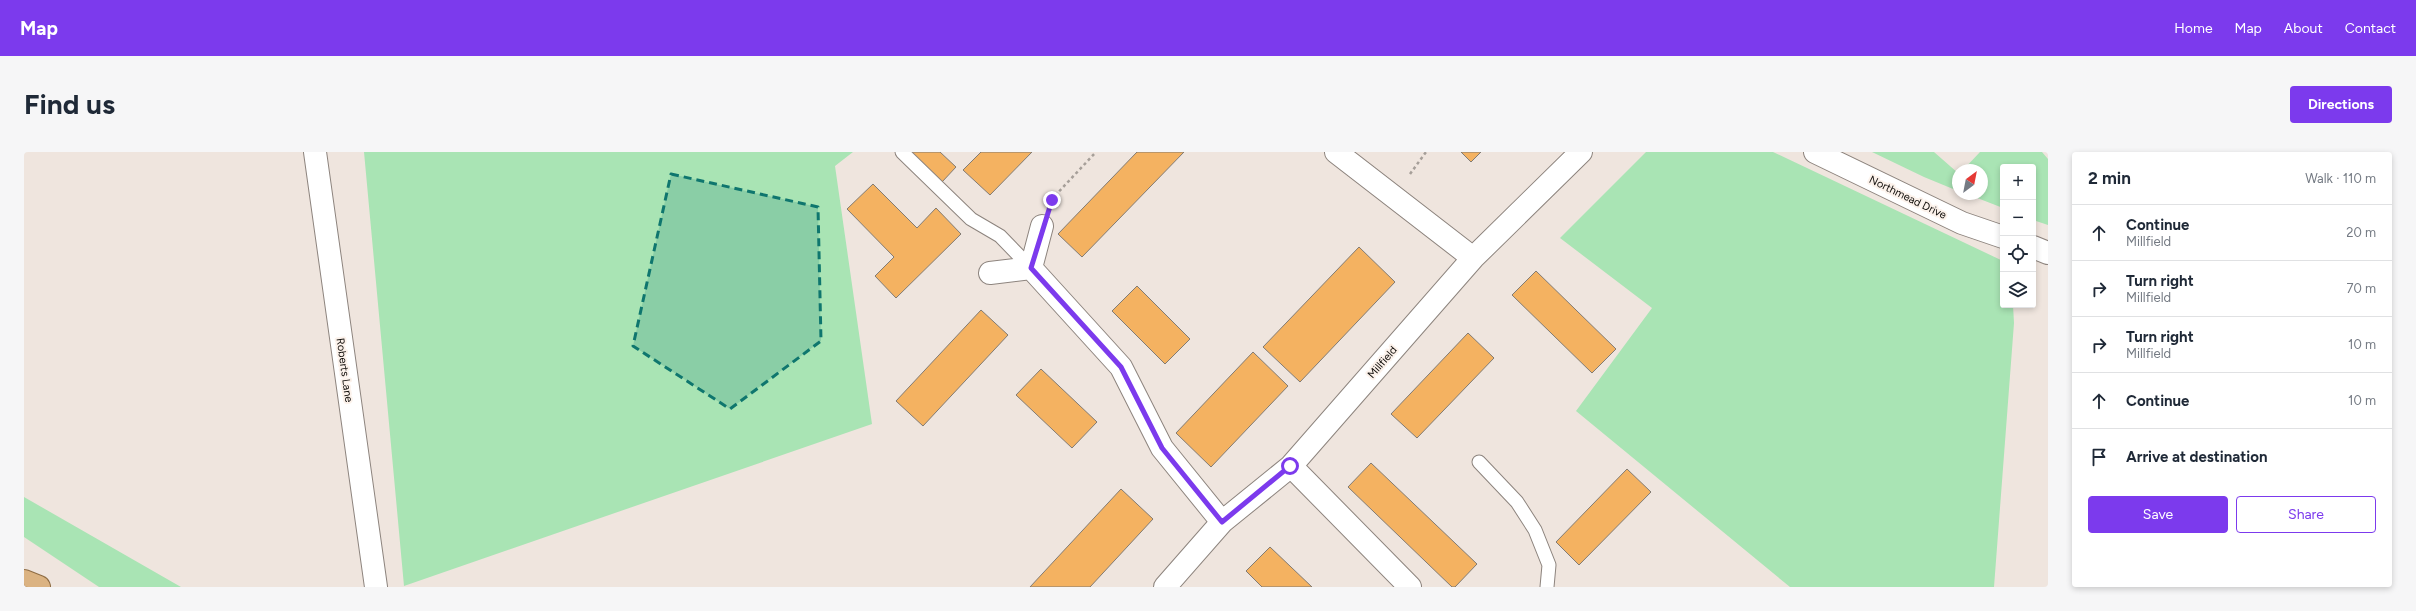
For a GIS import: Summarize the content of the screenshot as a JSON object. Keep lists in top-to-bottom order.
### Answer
{
  "streets": {
    "street": ["Northmead Drive", "Millfield", "Roberts Lane"]
  },
  "north": "top right",
  "page": {
    "header": "Map",
    "nav": [
      "Home",
      "Map",
      "About",
      "Contact"
    ],
    "buttons": [
      "Directions",
      ["Save", "Share"]
    ],
    "title": "Find us",
    "heading": ["2 min", "Walk · 110 m"],
    "map_buttons": ["+", "−"],
    "list": [
      ["Continue", "Millfield", "20 m"],
      ["Turn right", "Millfield", "70 m"],
      ["Turn right", "Millfield", "10 m"],
      ["Continue", "10 m"],
      "Arrive at destination"
    ]
  }
}
